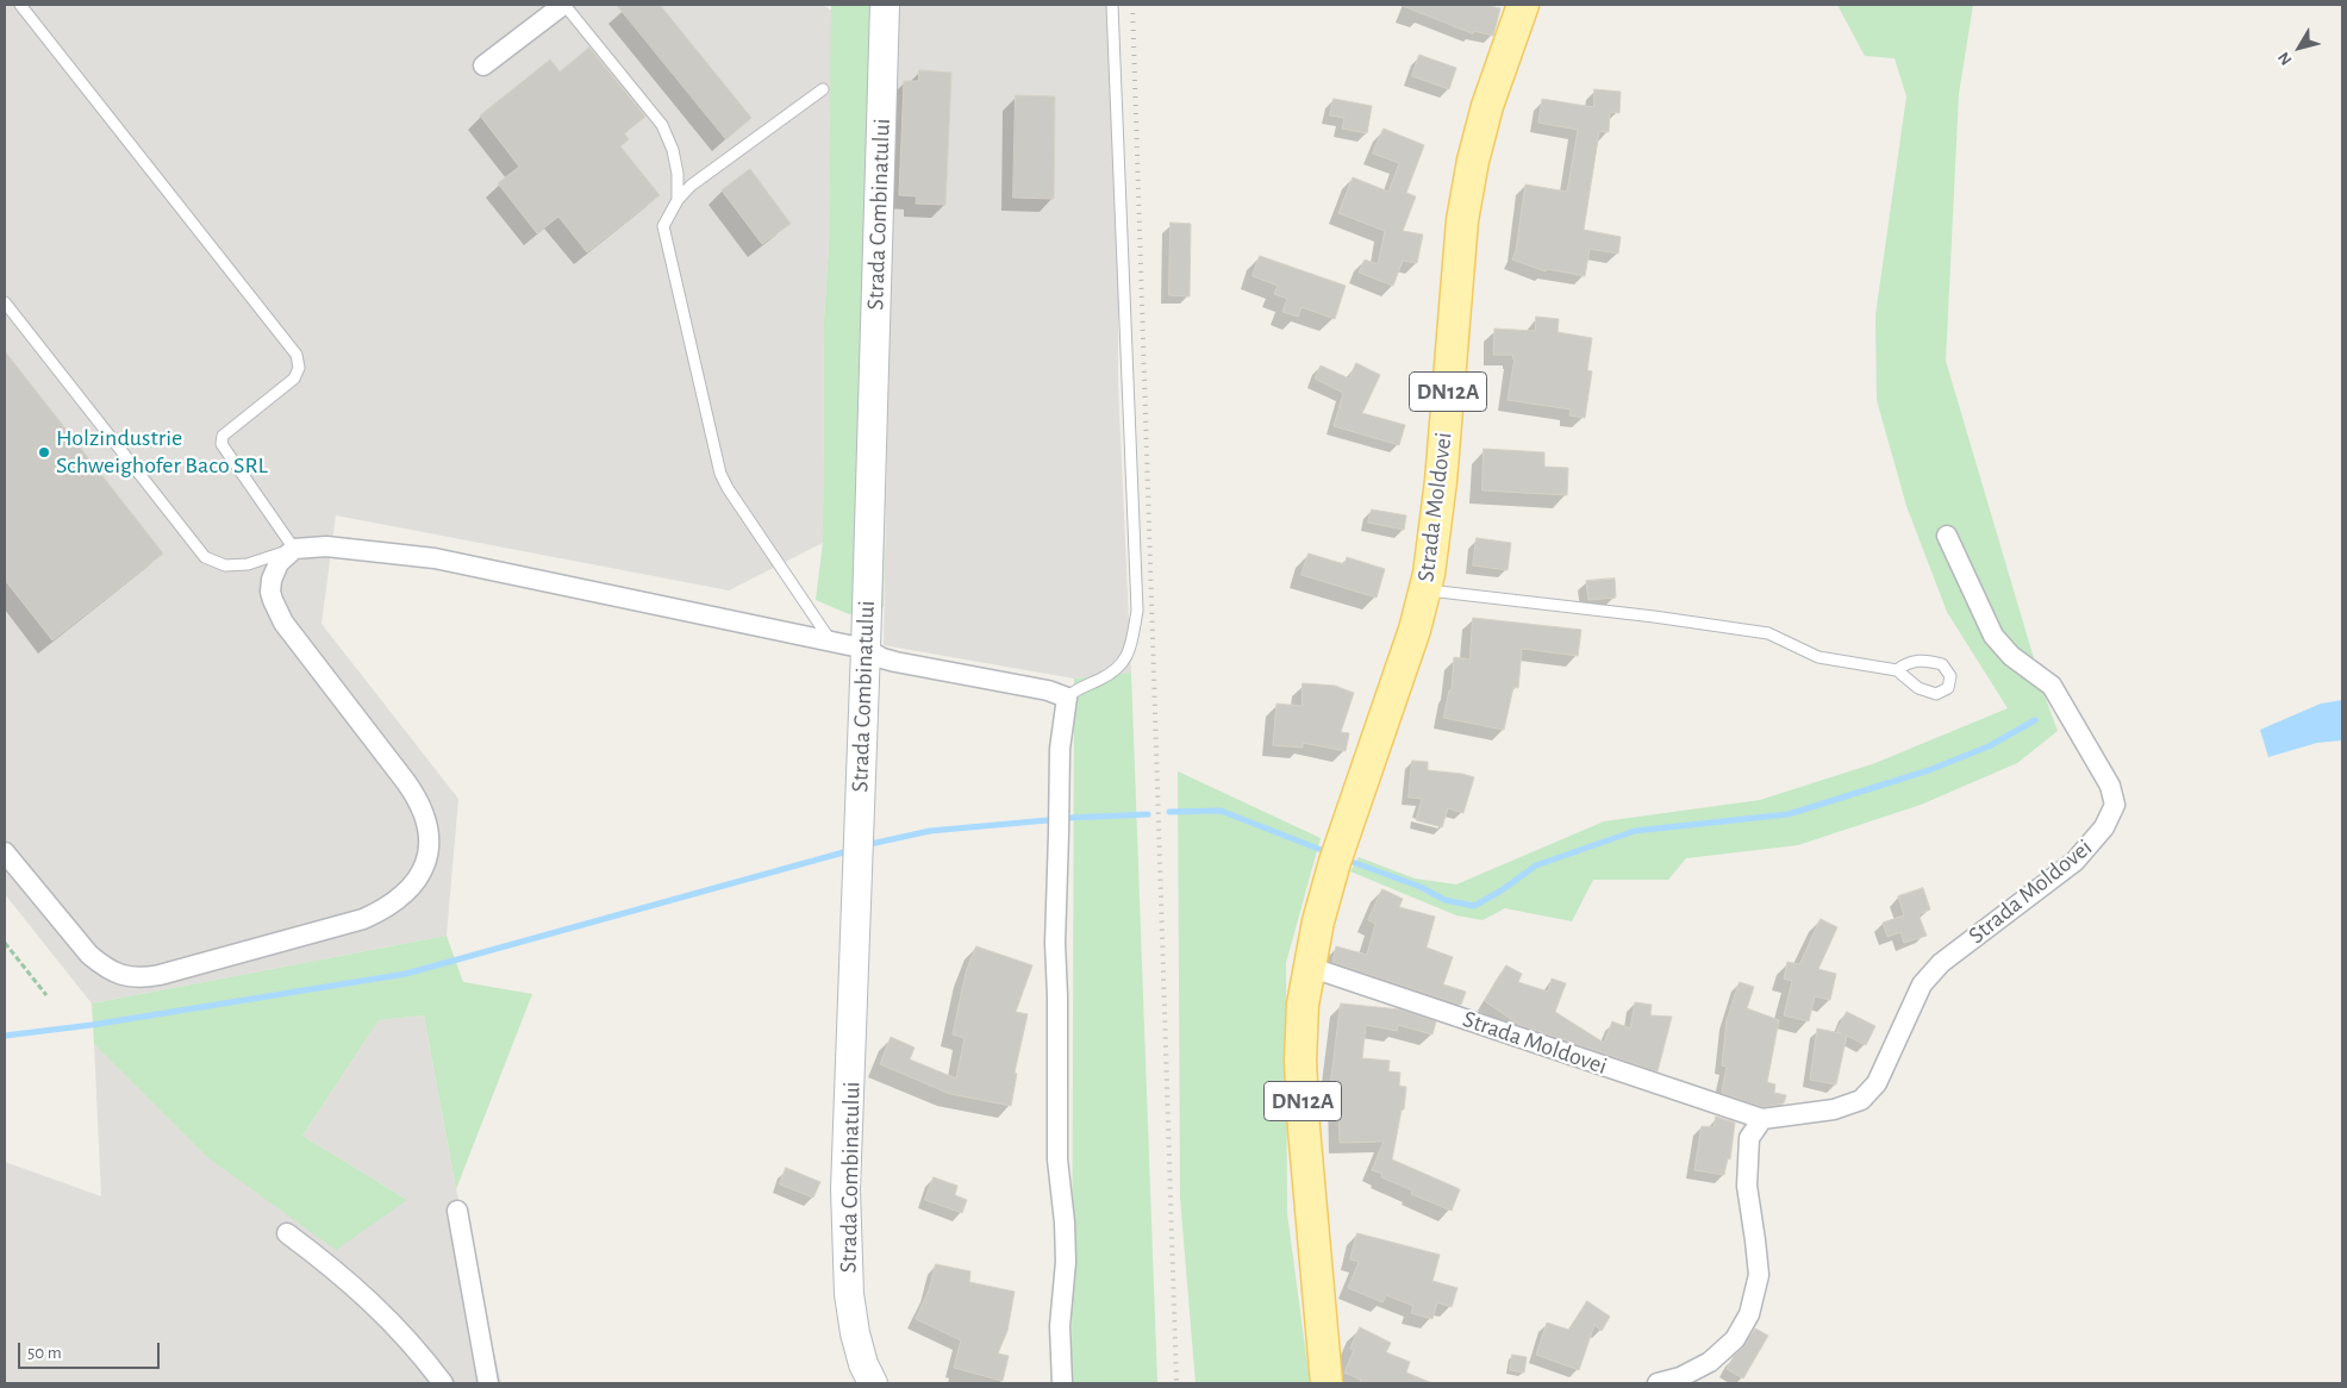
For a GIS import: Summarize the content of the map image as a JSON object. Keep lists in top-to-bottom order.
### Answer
{
  "streets": {
    "main road": ["DN12A", "Strada Moldovei"],
    "street": ["Strada Combinatului"]
  },
  "places": ["Holzindustrie Schweighofer Baco SRL"],
  "scale_bar": "50 m",
  "north": "bottom left"
}
